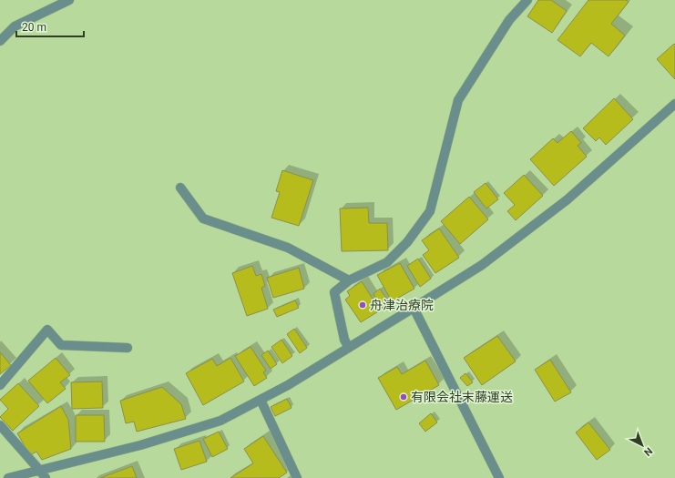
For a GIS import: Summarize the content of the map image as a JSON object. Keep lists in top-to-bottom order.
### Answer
{
  "places": ["舟津治療院", "有限会社末藤運送"],
  "scale_bar": "20 m",
  "north": "bottom right"
}
